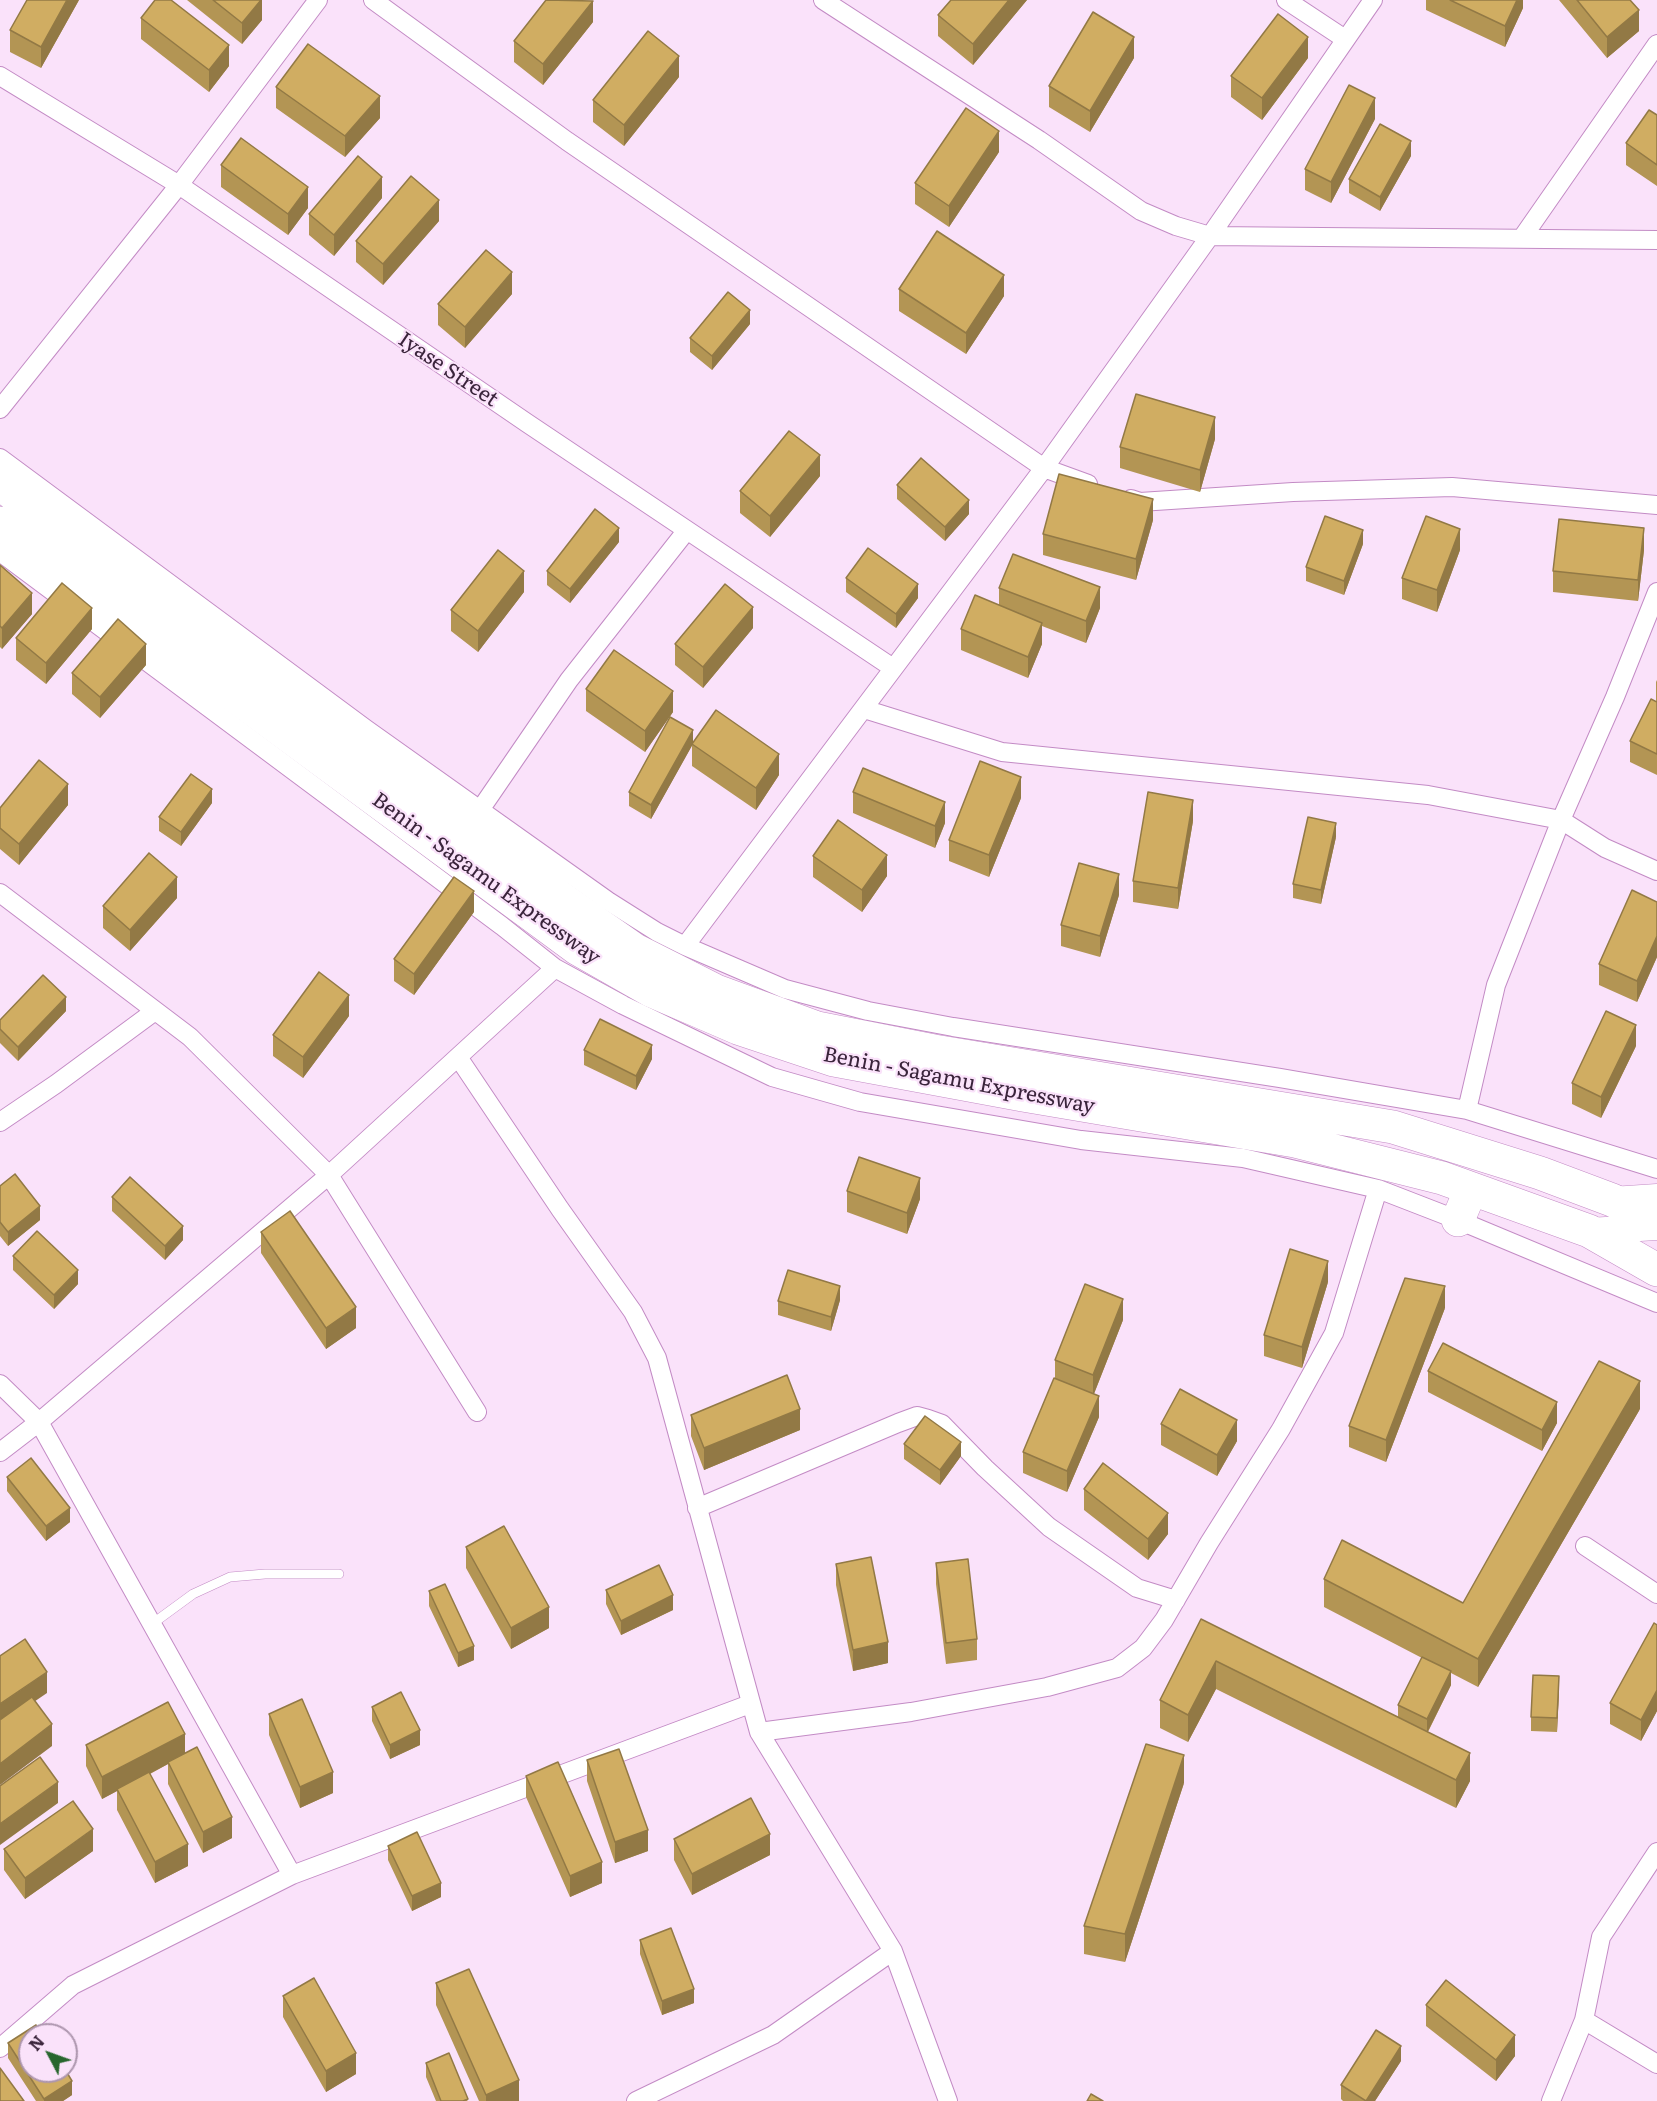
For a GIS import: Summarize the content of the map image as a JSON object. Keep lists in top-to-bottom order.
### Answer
{
  "streets": {
    "highway": ["Benin - Sagamu Expressway"],
    "street": ["Iyase Street"]
  },
  "north": "top left"
}
